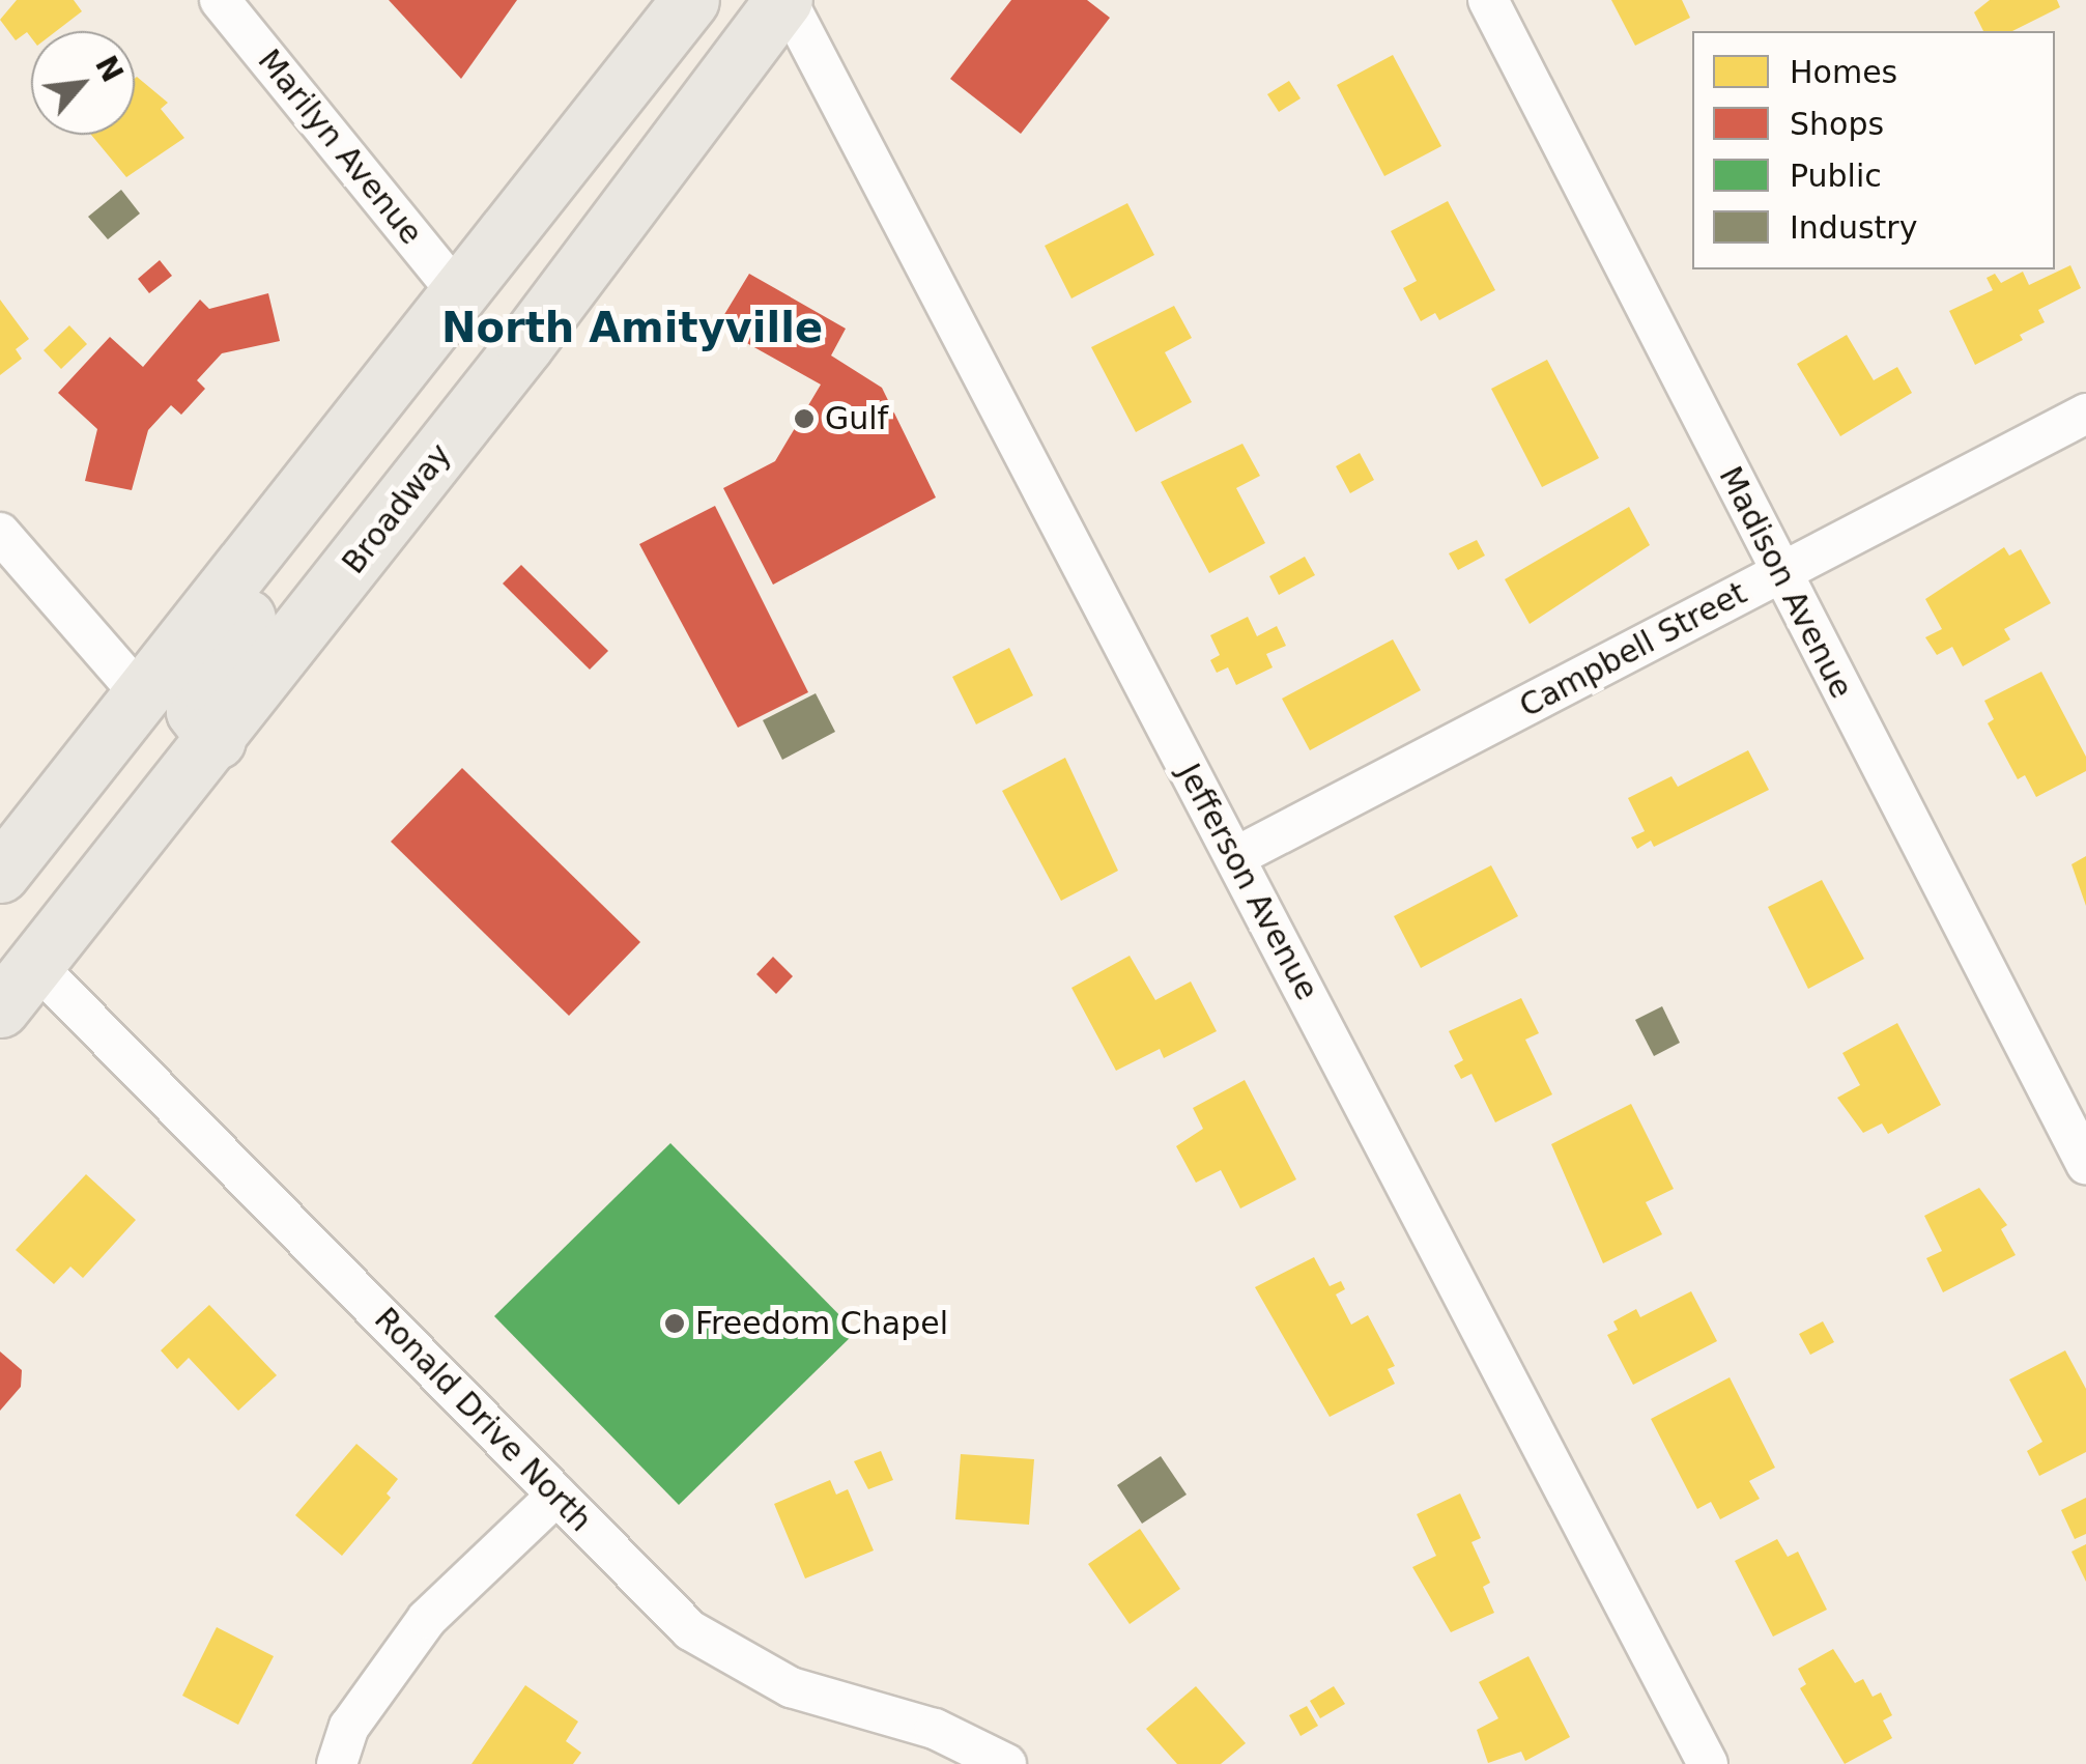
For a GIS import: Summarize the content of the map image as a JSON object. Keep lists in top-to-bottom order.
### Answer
{
  "streets": {
    "main road": ["Broadway"],
    "street": [
      "Marilyn Avenue",
      "Madison Avenue",
      "Campbell Street",
      "Jefferson Avenue",
      "Ronald Drive North"
    ]
  },
  "crossings": [
    ["Broadway", "Jefferson Avenue"],
    ["Broadway", "Ronald Drive North"],
    ["Madison Avenue", "Campbell Street"],
    ["Campbell Street", "Jefferson Avenue"]
  ],
  "districts": ["North Amityville"],
  "places": ["Gulf", "Freedom Chapel"],
  "legend": [
    "Homes",
    "Shops",
    "Public",
    "Industry"
  ],
  "north": "top right"
}
